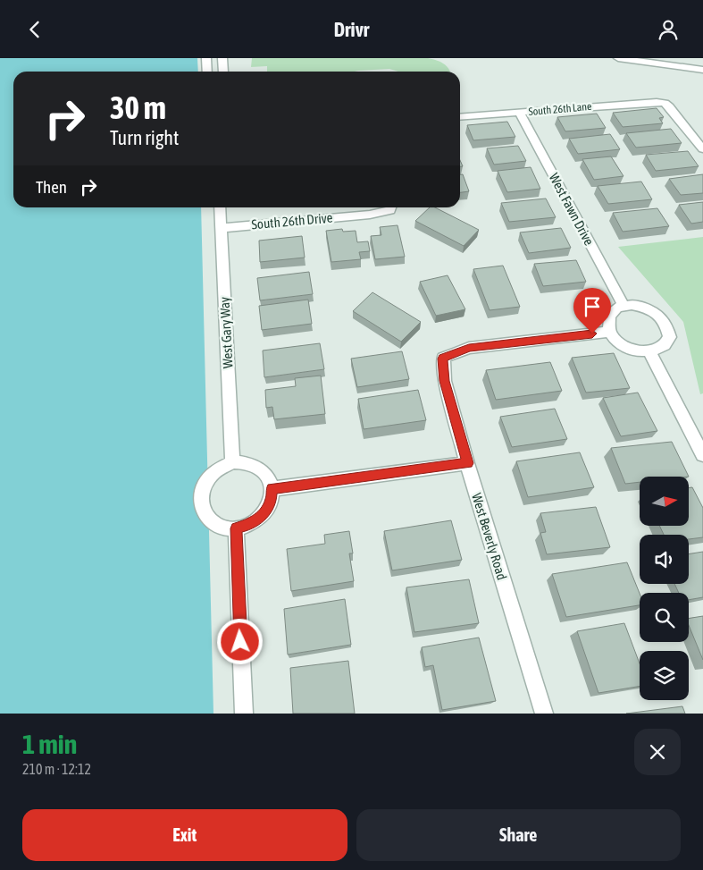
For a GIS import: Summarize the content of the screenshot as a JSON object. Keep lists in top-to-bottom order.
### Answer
{
  "streets": {
    "street": [
      "South 26th Lane",
      "West Fawn Drive",
      "South 26th Drive",
      "West Gary Way",
      "West Beverly Road"
    ]
  },
  "crossings": [
    ["South 26th Lane", "West Fawn Drive"],
    ["West Fawn Drive", "West Beverly Road"],
    ["South 26th Drive", "West Gary Way"]
  ],
  "north": "right",
  "page": {
    "header": "Drivr",
    "turn": ["30 m", "Turn right"],
    "then": "Then",
    "heading": ["1 min", "210 m · 12:12"],
    "buttons": ["Exit", "Share"]
  }
}
